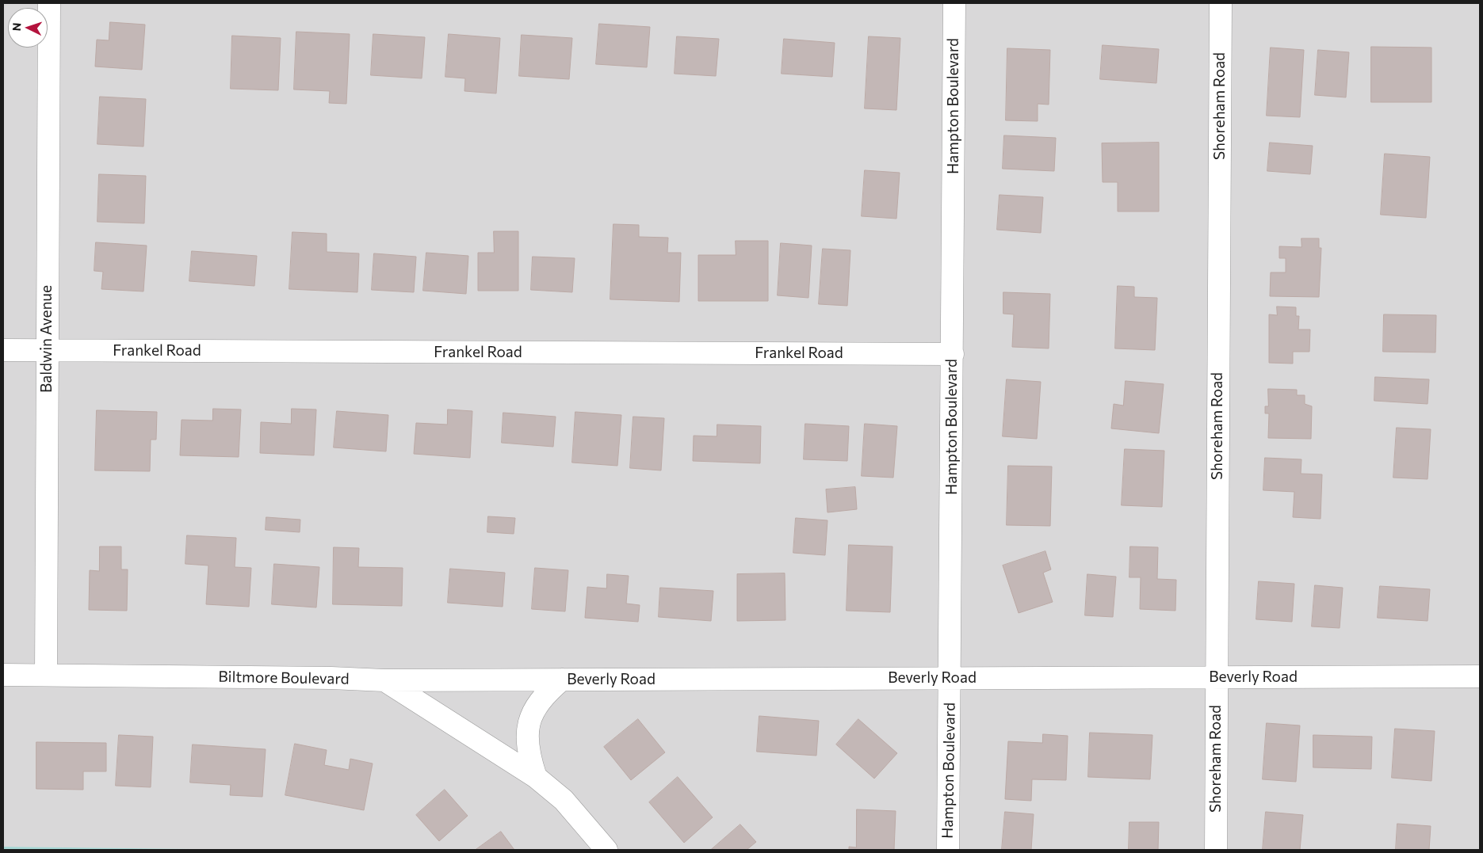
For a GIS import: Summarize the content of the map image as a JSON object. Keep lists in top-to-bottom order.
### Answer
{
  "streets": {
    "street": [
      "Hampton Boulevard",
      "Shoreham Road",
      "Baldwin Avenue",
      "Frankel Road",
      "Beverly Road",
      "Biltmore Boulevard"
    ]
  },
  "crossings": [
    ["Hampton Boulevard", "Frankel Road"],
    ["Hampton Boulevard", "Beverly Road"],
    ["Shoreham Road", "Beverly Road"],
    ["Baldwin Avenue", "Frankel Road"],
    ["Baldwin Avenue", "Biltmore Boulevard"],
    ["Beverly Road", "Biltmore Boulevard"]
  ],
  "north": "left"
}
